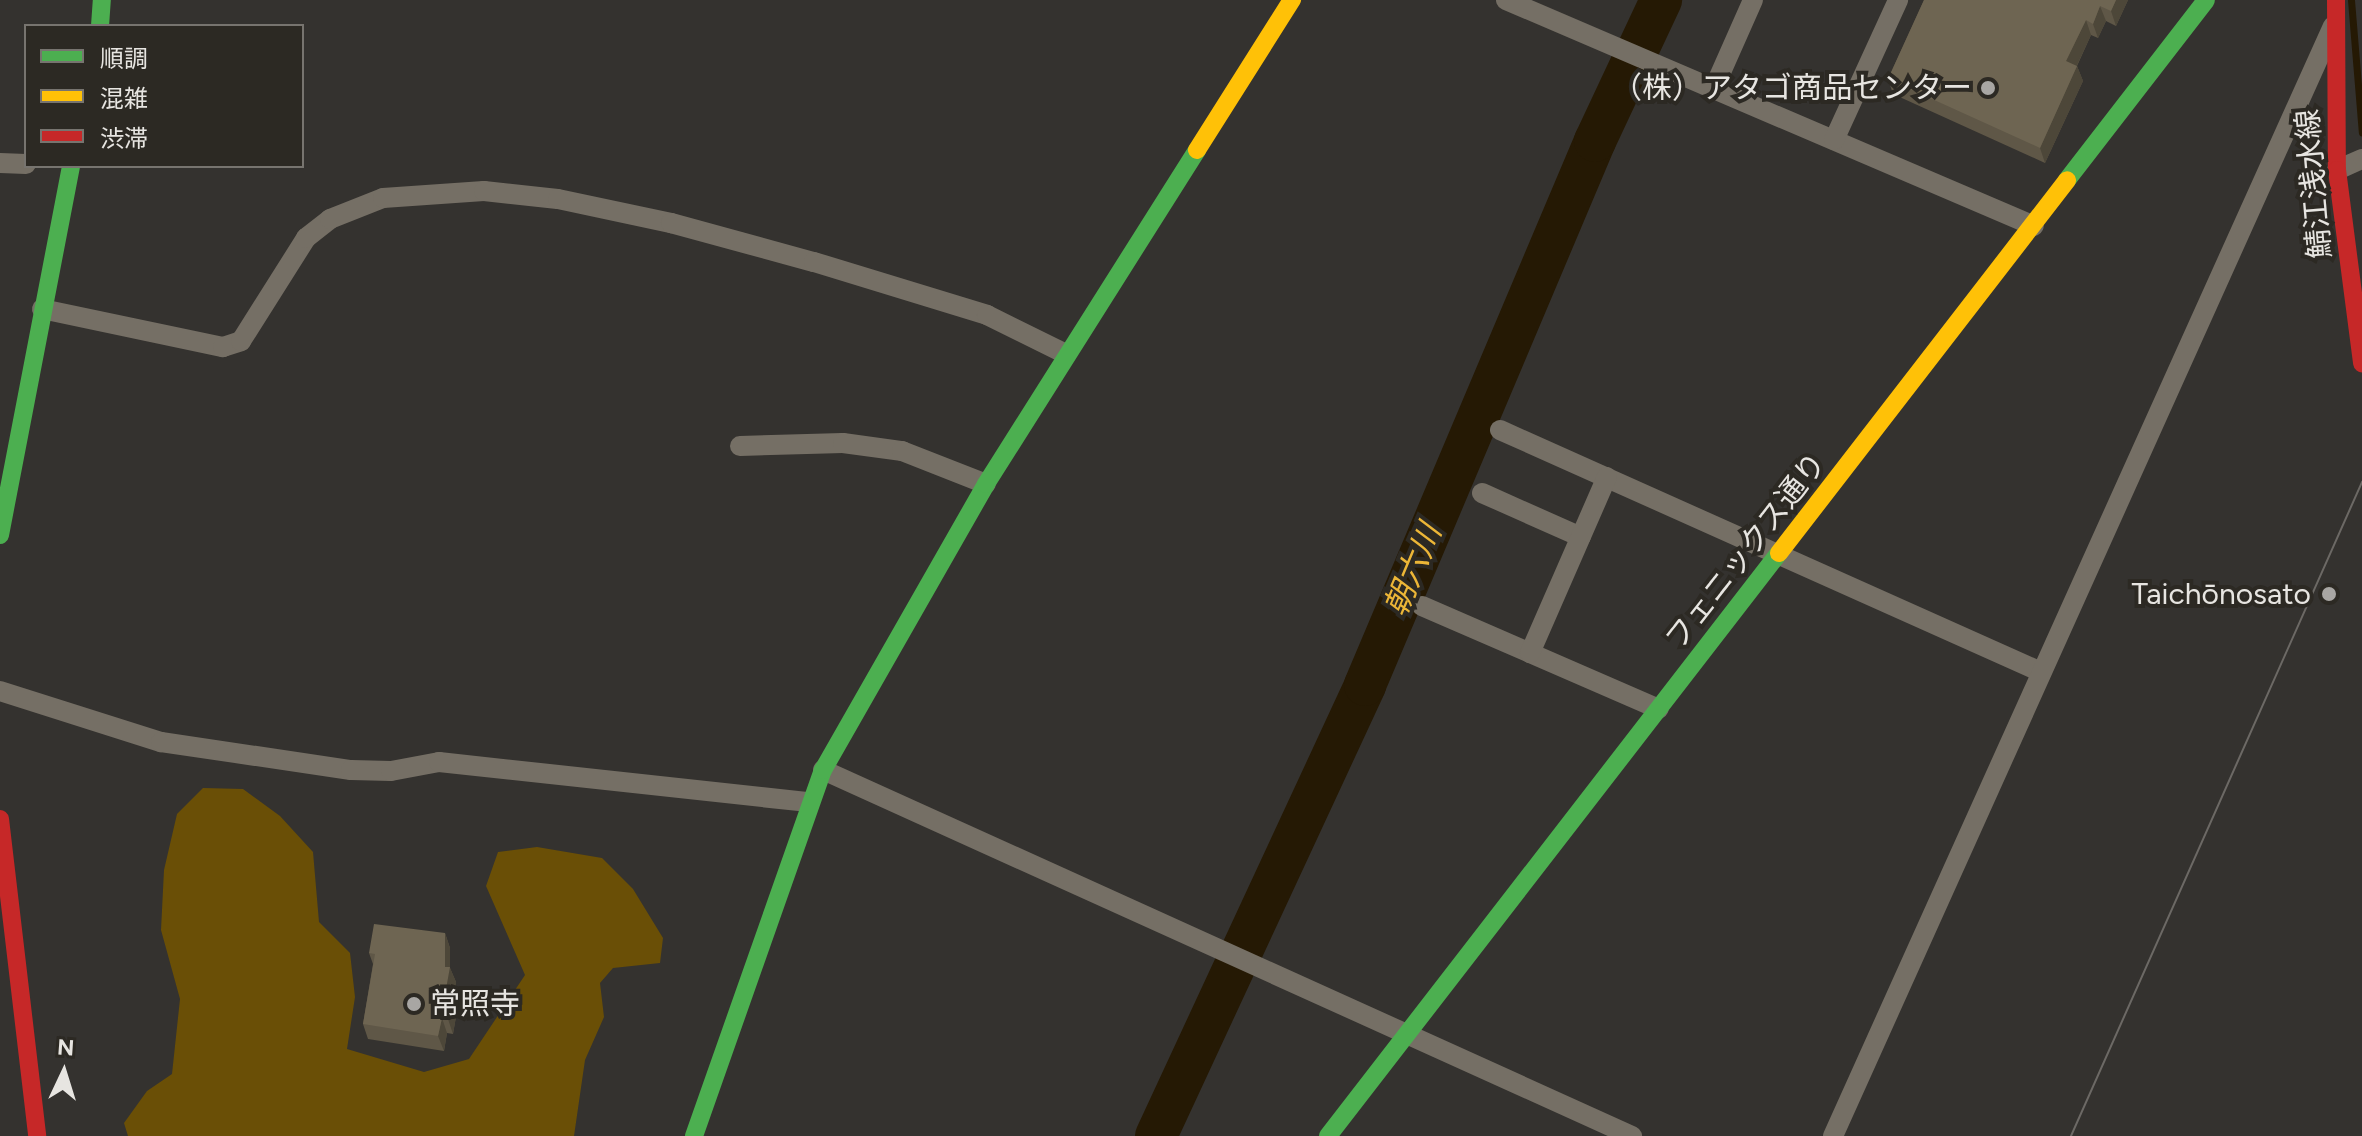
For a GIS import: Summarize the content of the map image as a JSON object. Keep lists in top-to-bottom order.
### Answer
{
  "streets": {
    "street": ["鯖江浅水線", "フェニックス通り"]
  },
  "water": ["朝六川"],
  "places": ["（株）アタゴ商品センター", "Taichōnosato", "常照寺"],
  "legend": ["順調", "混雑", "渋滞"],
  "north": "top"
}
